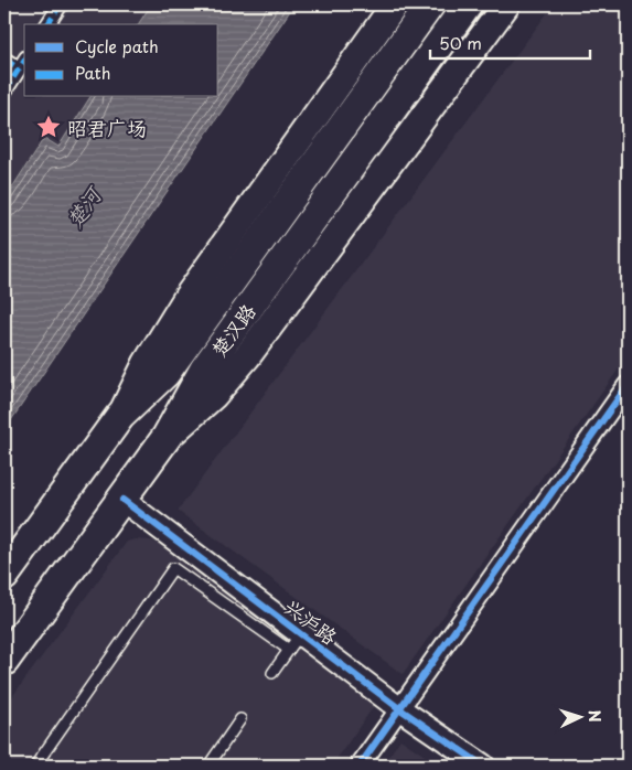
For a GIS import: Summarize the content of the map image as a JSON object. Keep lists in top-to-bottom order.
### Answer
{
  "streets": {
    "main road": ["楚汉路"],
    "street": ["兴沪路"]
  },
  "crossings": [
    ["楚汉路", "兴沪路"]
  ],
  "water": ["楚河"],
  "places": {
    "place": ["昭君广场"]
  },
  "legend": ["Cycle path", "Path"],
  "scale_bar": "50 m",
  "north": "right"
}
